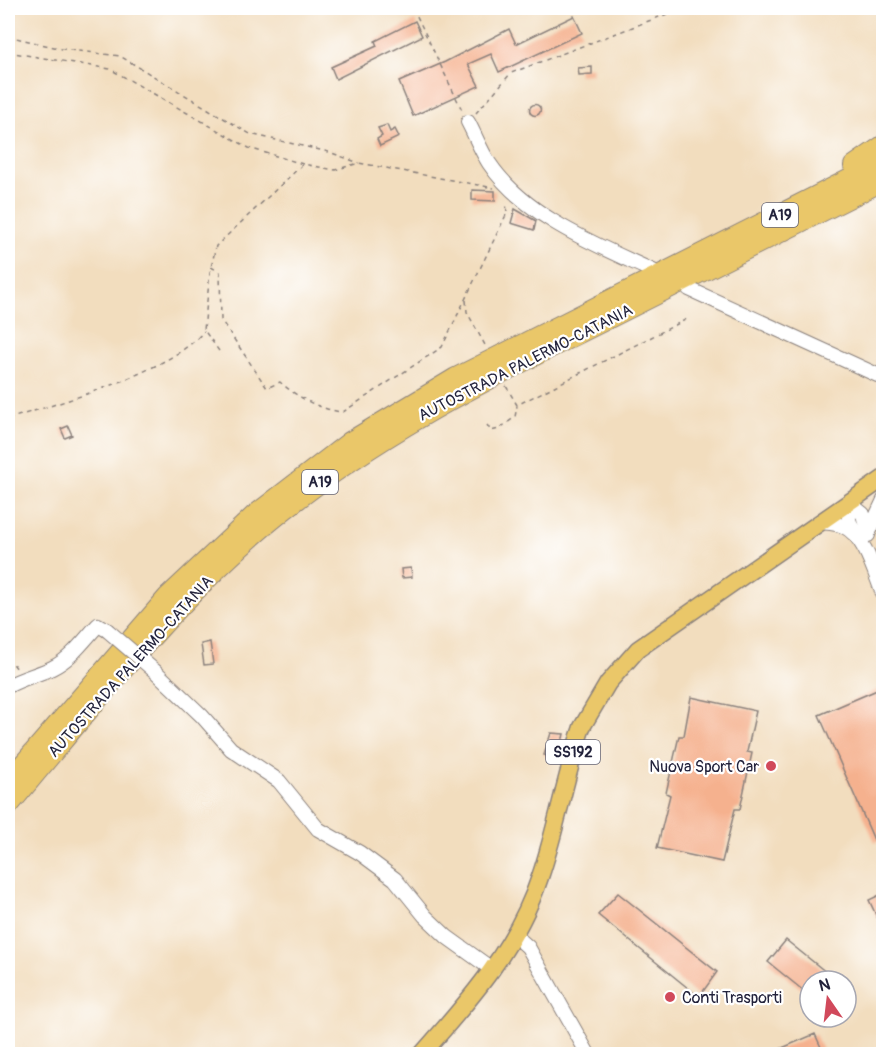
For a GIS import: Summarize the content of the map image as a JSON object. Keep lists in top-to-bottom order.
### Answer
{
  "streets": {
    "highway": ["A19", "AUTOSTRADA PALERMO-CATANIA"],
    "main road": ["SS192"]
  },
  "places": ["Nuova Sport Car", "Conti Trasporti"],
  "north": "top"
}
